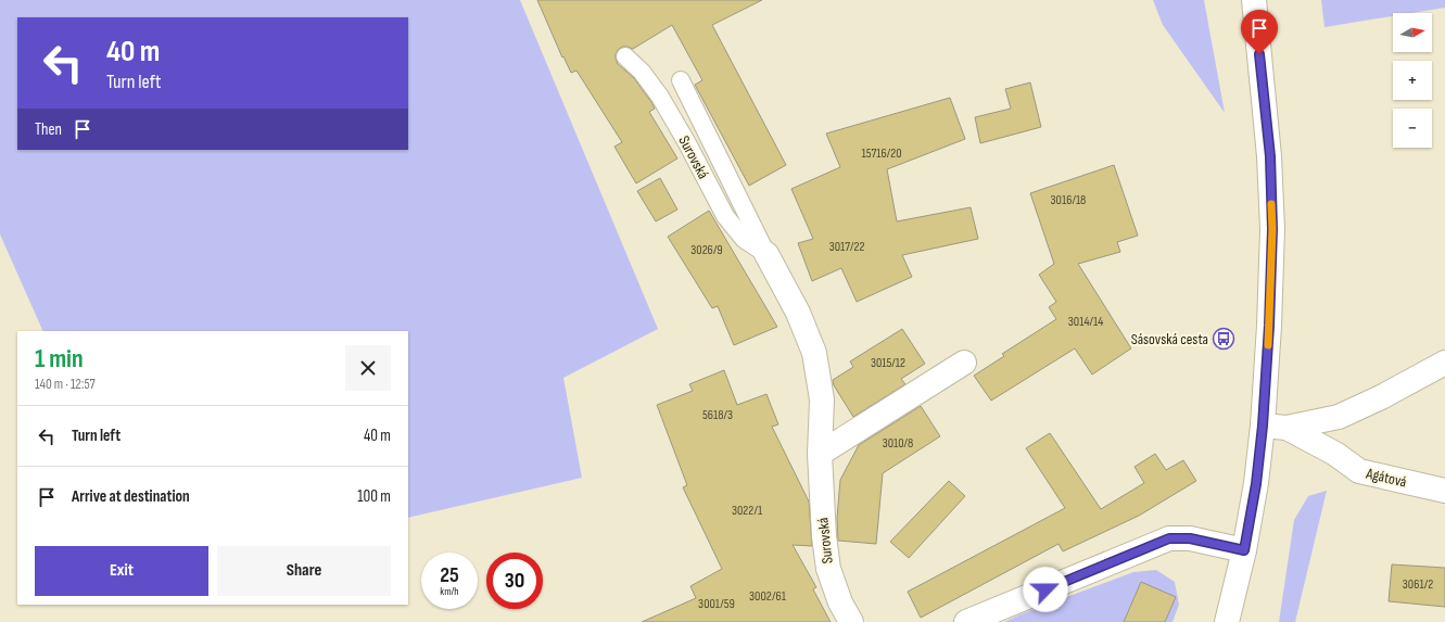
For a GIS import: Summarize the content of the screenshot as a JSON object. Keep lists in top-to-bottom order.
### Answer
{
  "streets": {
    "street": ["Surovská", "Agátová"]
  },
  "places": {
    "bus stop": ["Sásovská cesta"]
  },
  "house_numbers": [
    "15716/20",
    "3016/18",
    "3017/22",
    "3026/9",
    "3014/14",
    "3015/12",
    "5618/3",
    "3010/8",
    "3022/1",
    "3061/2",
    "3002/61",
    "3001/59"
  ],
  "north": "right",
  "page": {
    "map_buttons": ["+", "−"],
    "turn": ["40 m", "Turn left"],
    "then": "Then",
    "heading": ["1 min", "140 m · 12:57"],
    "list": [
      {
        "name": "Turn left",
        "value": "40 m"
      },
      {
        "name": "Arrive at destination",
        "value": "100 m"
      }
    ],
    "buttons": ["Exit", "Share"],
    "speed": "25 km/h",
    "limit": "30"
  }
}
